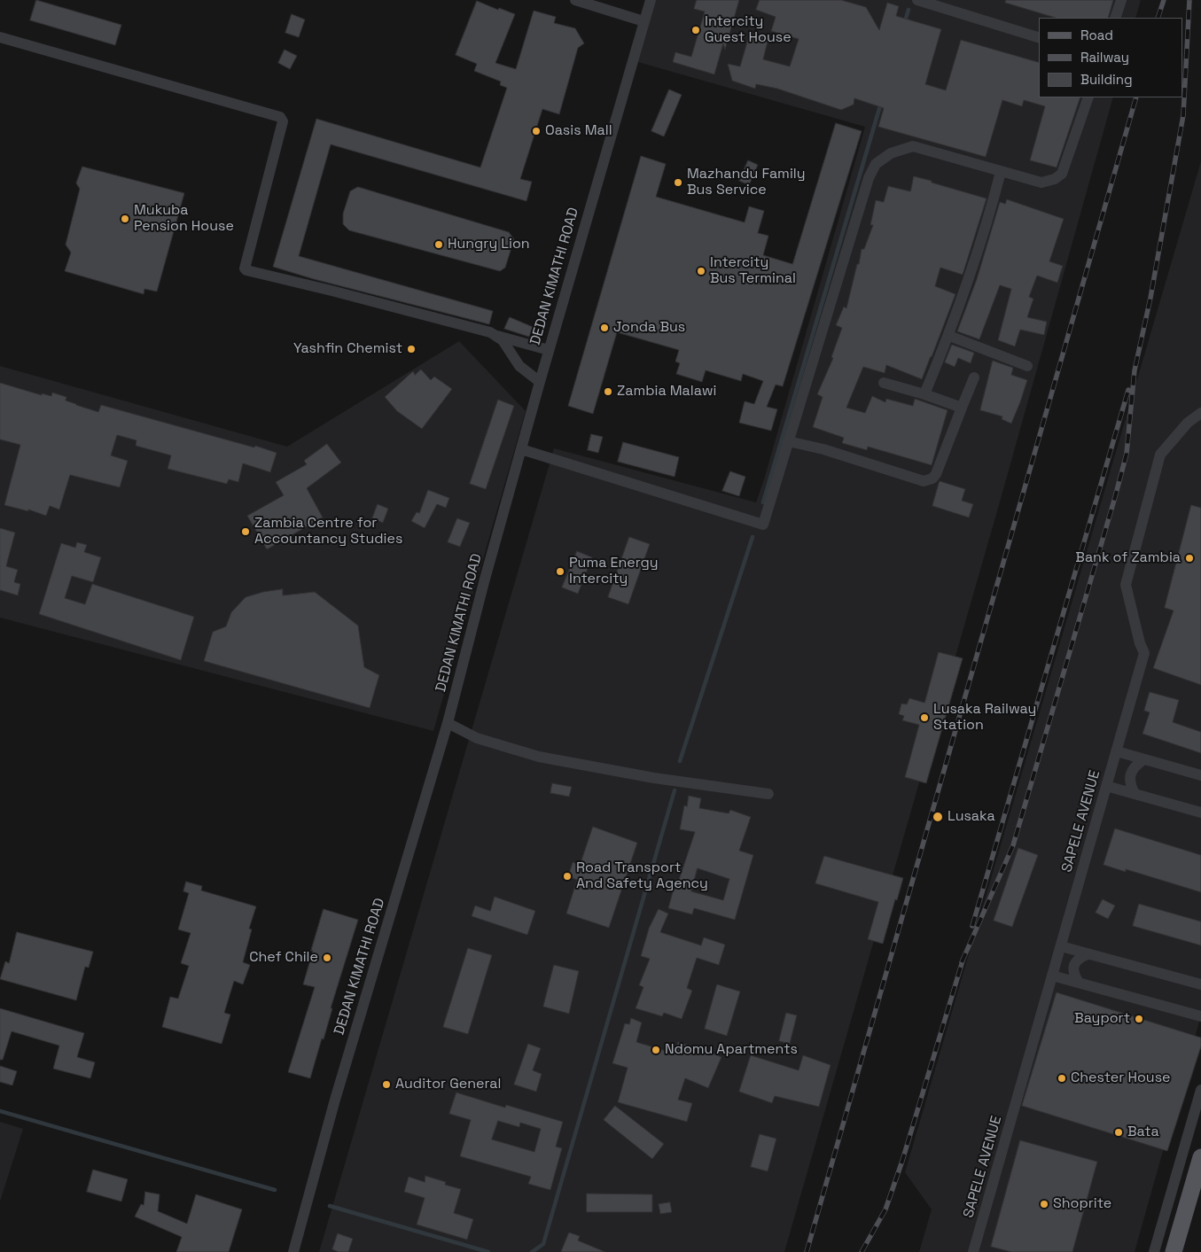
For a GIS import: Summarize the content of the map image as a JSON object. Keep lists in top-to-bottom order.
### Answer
{
  "streets": {
    "street": ["DEDAN KIMATHI ROAD", "SAPELE AVENUE"]
  },
  "places": [
    "Intercity Guest House",
    "Oasis Mall",
    "Mazhandu Family Bus Service",
    "Mukuba Pension House",
    "Hungry Lion",
    "Intercity Bus Terminal",
    "Jonda Bus",
    "Yashfin Chemist",
    "Zambia Malawi",
    "Zambia Centre for Accountancy Studies",
    "Bank of Zambia",
    "Puma Energy Intercity",
    "Lusaka Railway Station",
    "Lusaka",
    "Road Transport And Safety Agency",
    "Chef Chile",
    "Bayport",
    "Ndomu Apartments",
    "Chester House",
    "Auditor General",
    "Bata",
    "Shoprite"
  ],
  "legend": ["Road", "Railway", "Building"]
}
